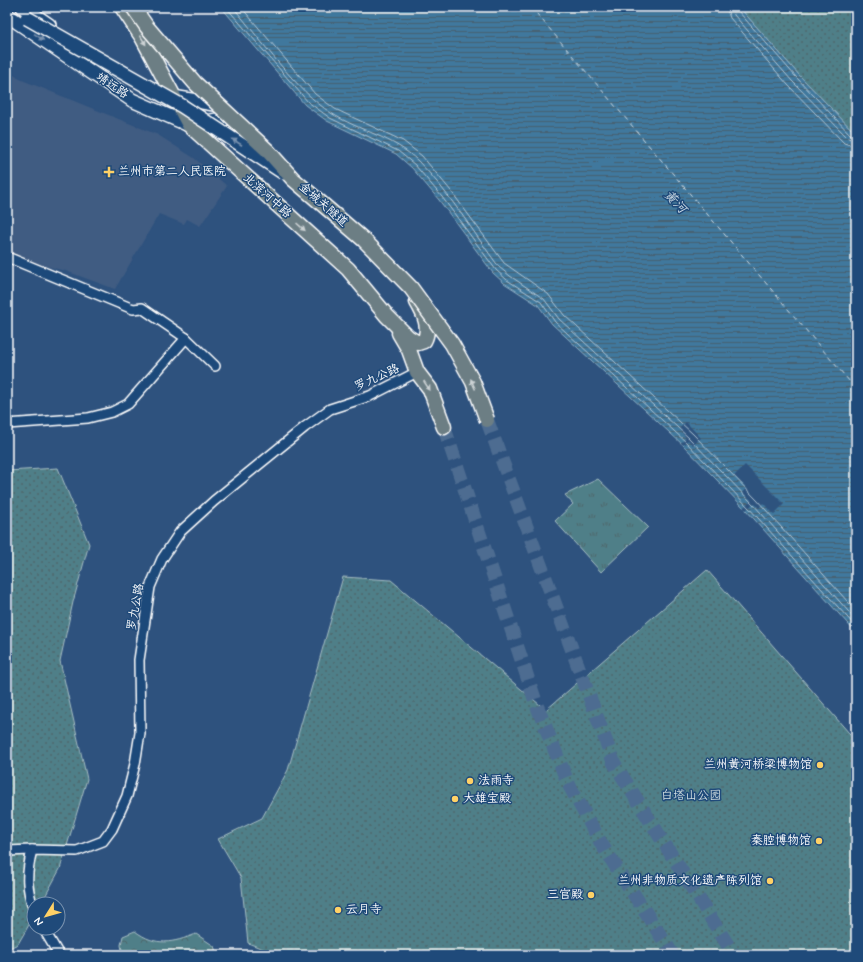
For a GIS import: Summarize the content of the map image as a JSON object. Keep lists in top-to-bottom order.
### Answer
{
  "streets": {
    "main road": ["靖远路", "北滨河中路", "金城关隧道"],
    "street": ["罗九公路"]
  },
  "crossings": [
    ["靖远路", "北滨河中路"]
  ],
  "water": ["黄河"],
  "parks": ["白塔山公园"],
  "places": {
    "health": ["兰州市第二人民医院"],
    "other": [
      "兰州黄河桥梁博物馆",
      "法雨寺",
      "大雄宝殿",
      "秦腔博物馆",
      "兰州非物质文化遗产陈列馆",
      "三官殿",
      "云月寺"
    ]
  },
  "north": "bottom left"
}
